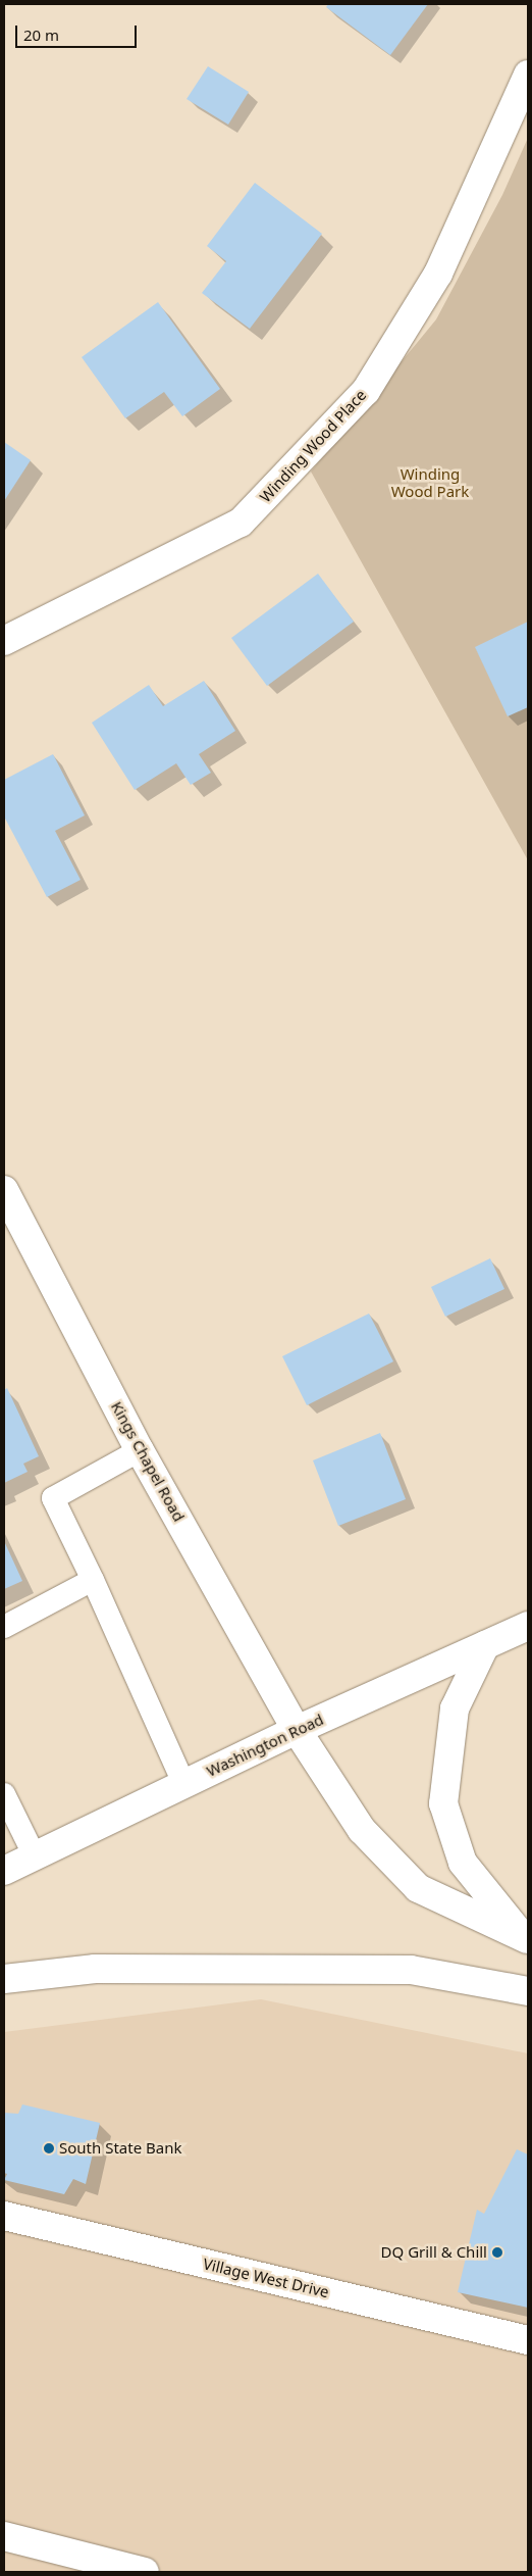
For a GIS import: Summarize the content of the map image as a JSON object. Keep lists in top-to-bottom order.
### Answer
{
  "streets": {
    "street": [
      "Winding Wood Place",
      "Kings Chapel Road",
      "Washington Road",
      "Village West Drive"
    ]
  },
  "crossings": [
    ["Kings Chapel Road", "Washington Road"]
  ],
  "parks": ["Winding Wood Park"],
  "places": ["South State Bank", "DQ Grill & Chill"],
  "scale_bar": "20 m"
}
